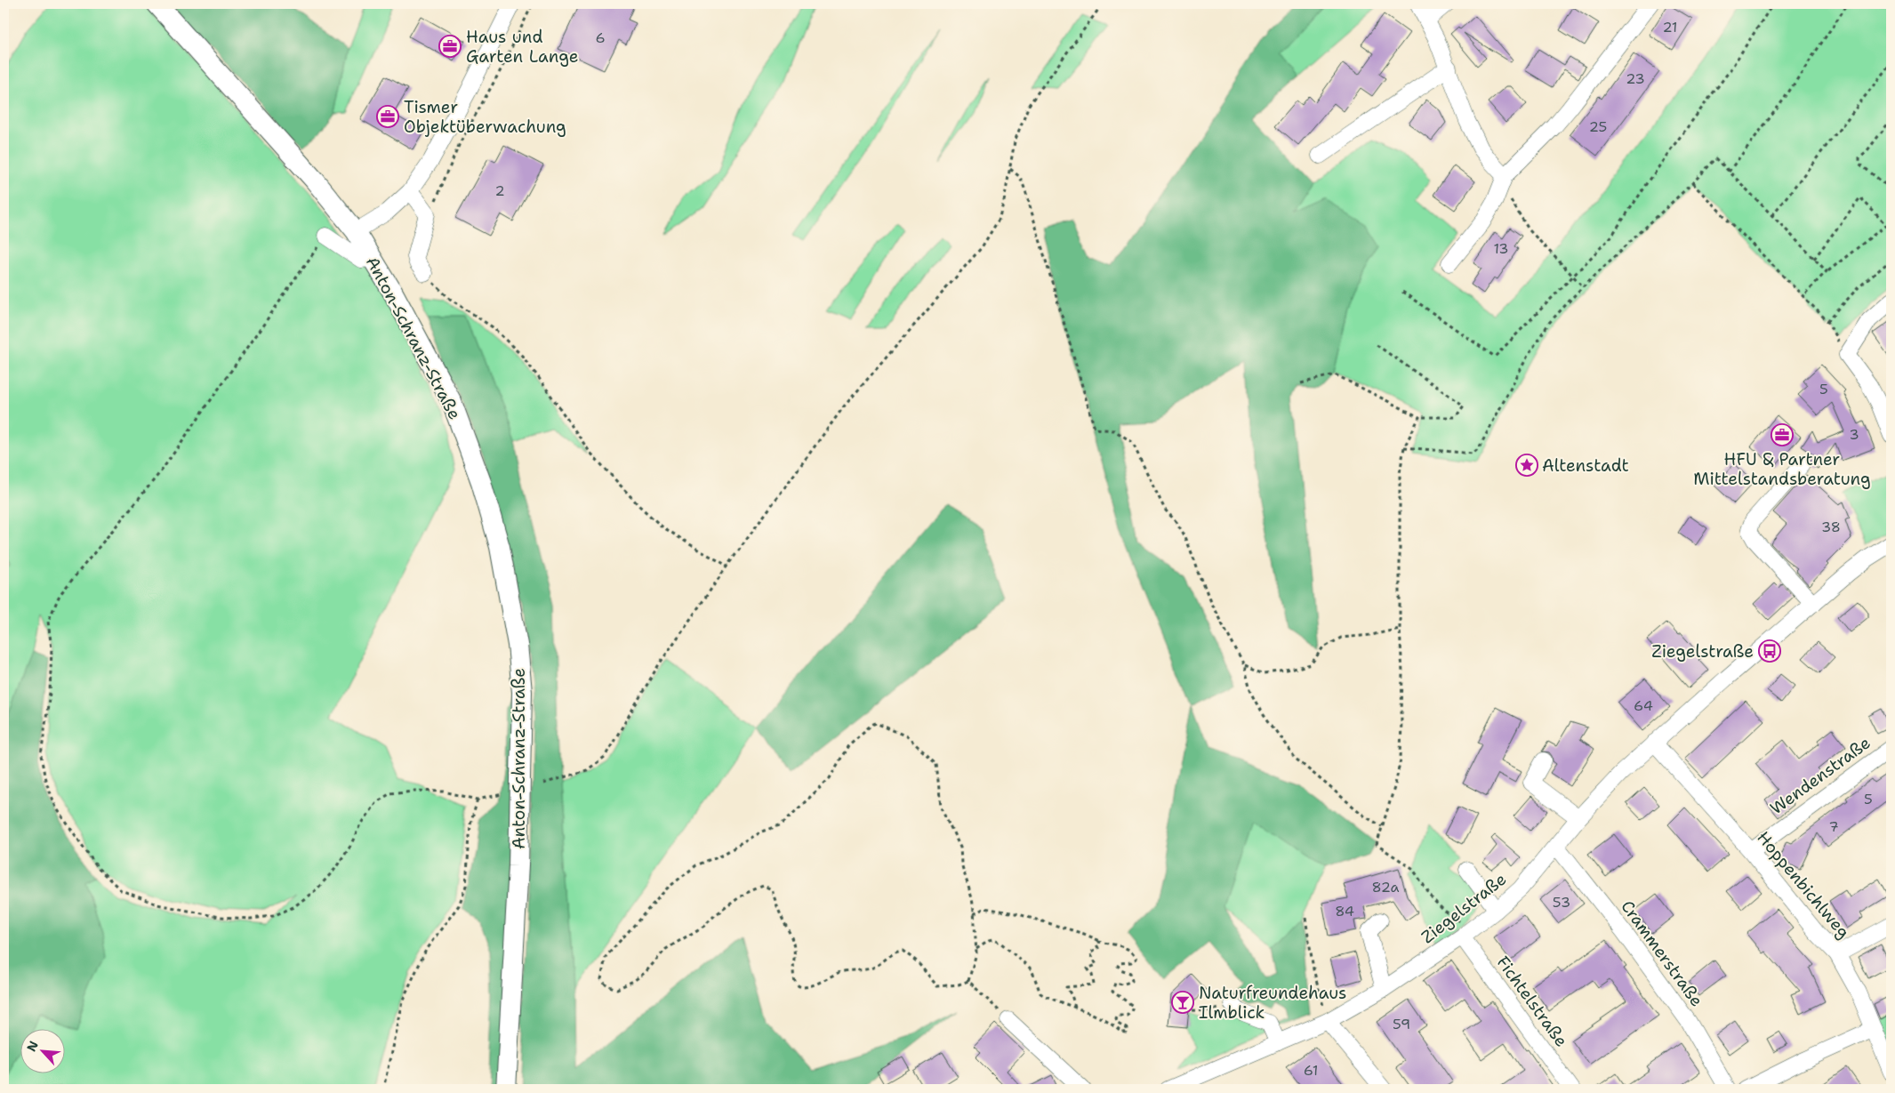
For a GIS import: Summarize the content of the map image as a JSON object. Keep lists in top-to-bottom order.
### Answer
{
  "streets": {
    "main road": ["Anton-Schranz-Straße"],
    "street": [
      "Wendenstraße",
      "Hoppenbichlweg",
      "Ziegelstraße",
      "Crammerstraße",
      "Fichtelstraße"
    ]
  },
  "crossings": [
    ["Wendenstraße", "Hoppenbichlweg"],
    ["Hoppenbichlweg", "Ziegelstraße"],
    ["Ziegelstraße", "Crammerstraße"],
    ["Ziegelstraße", "Fichtelstraße"]
  ],
  "places": {
    "office": ["Haus und Garten Lange", "Tismer Objektüberwachung", "HFU & Partner Mittelstandsberatung"],
    "place": ["Altenstadt"],
    "bus stop": ["Ziegelstraße"],
    "bar": ["Naturfreundehaus Ilmblick"]
  },
  "house_numbers": [
    "21",
    "6",
    "23",
    "25",
    "2",
    "13",
    "5",
    "3",
    "38",
    "64",
    "5",
    "7",
    "82a",
    "53",
    "84",
    "59",
    "61"
  ],
  "north": "top left"
}
